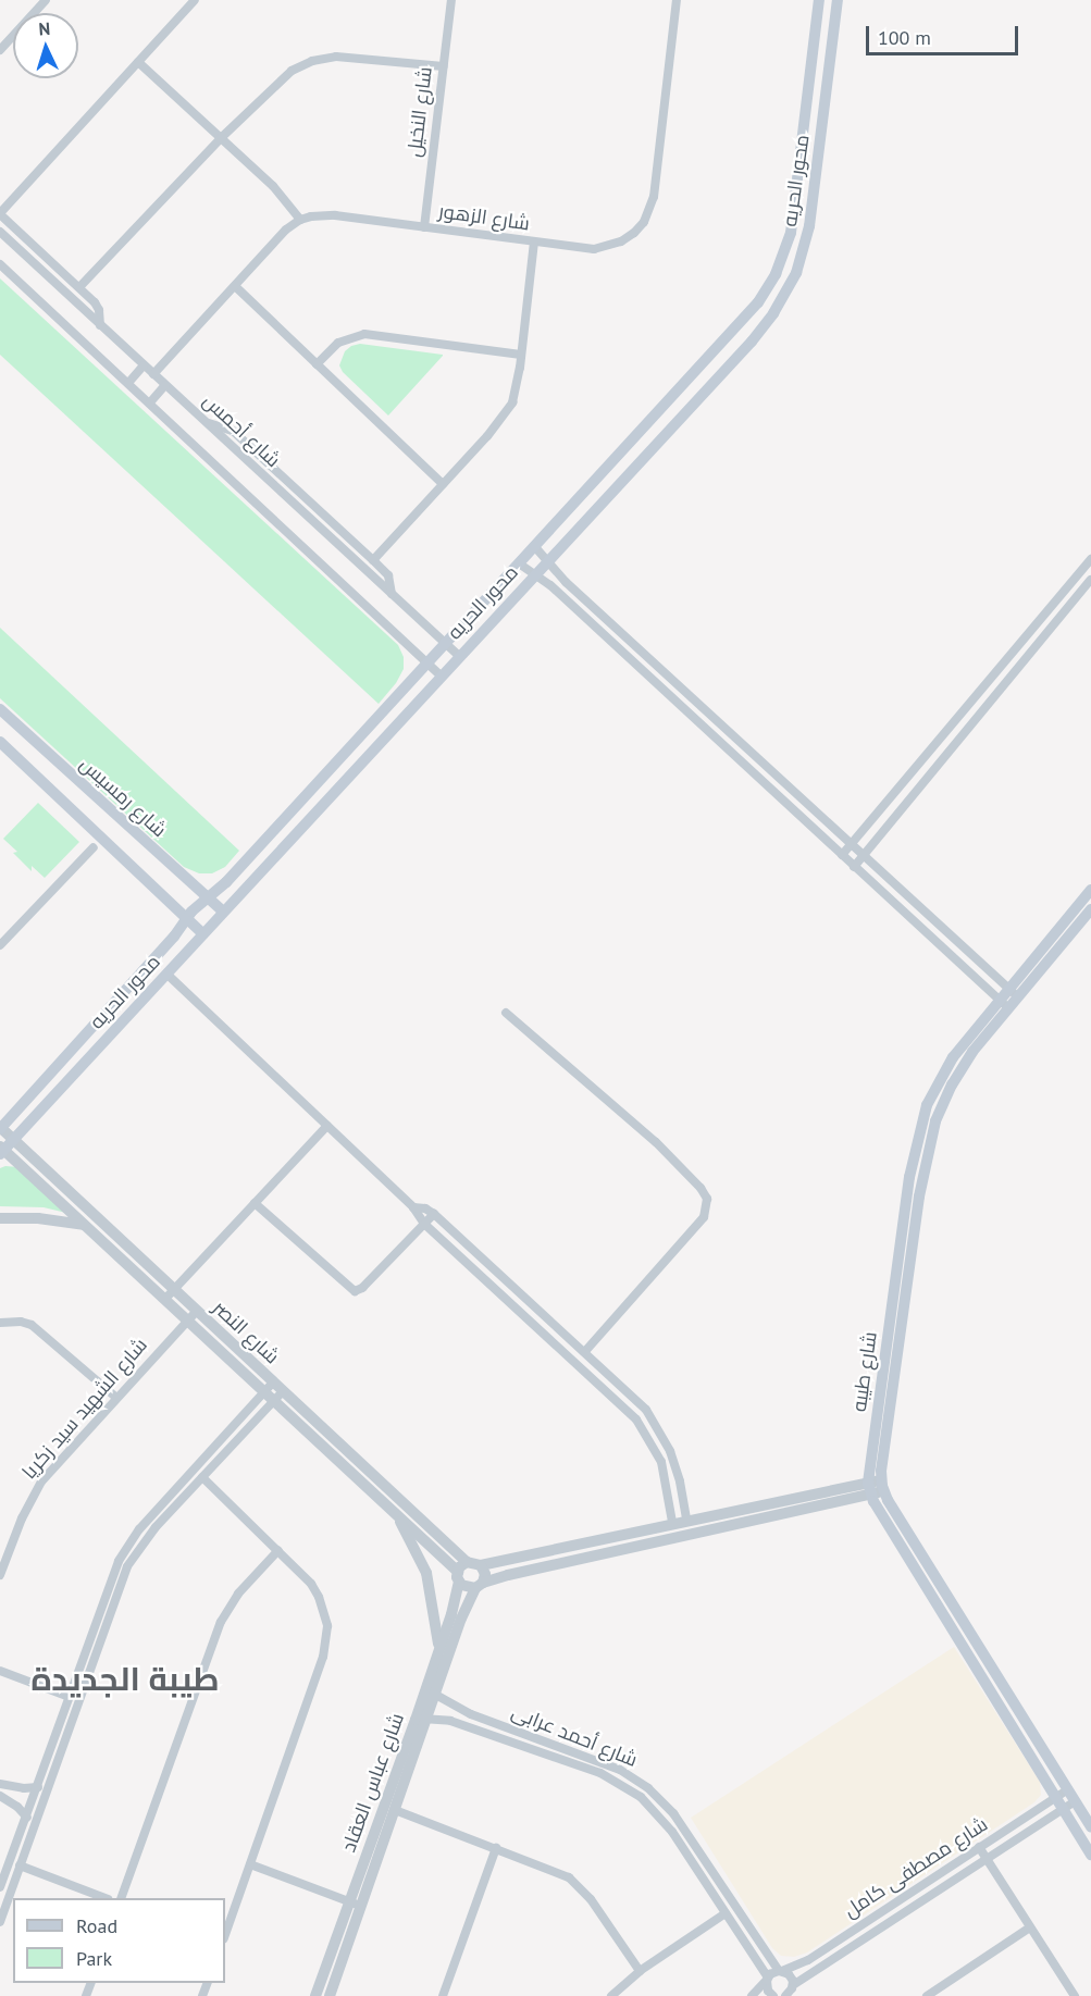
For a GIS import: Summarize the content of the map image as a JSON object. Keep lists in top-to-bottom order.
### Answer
{
  "streets": {
    "main road": ["محور الحريه", "شارع رمسيس", "شارع طيبه"],
    "street": [
      "شارع النخيل",
      "شارع الزهور",
      "شارع أحمس",
      "شارع النصر",
      "شارع الشهيد سيد زكريا",
      "شارع أحمد عرابى",
      "شارع عباس العقاد",
      "شارع مصطفى كامل"
    ]
  },
  "crossings": [
    ["شارع النخيل", "شارع الزهور"],
    ["محور الحريه", "شارع أحمس"],
    ["محور الحريه", "شارع رمسيس"],
    ["محور الحريه", "شارع النصر"],
    ["شارع النصر", "شارع الشهيد سيد زكريا"],
    ["شارع النصر", "شارع عباس العقاد"],
    ["شارع أحمد عرابى", "شارع عباس العقاد"],
    ["شارع أحمد عرابى", "شارع مصطفى كامل"]
  ],
  "districts": ["طيبة الجديدة"],
  "legend": ["Road", "Park"],
  "scale_bar": "100 m",
  "north": "top"
}
